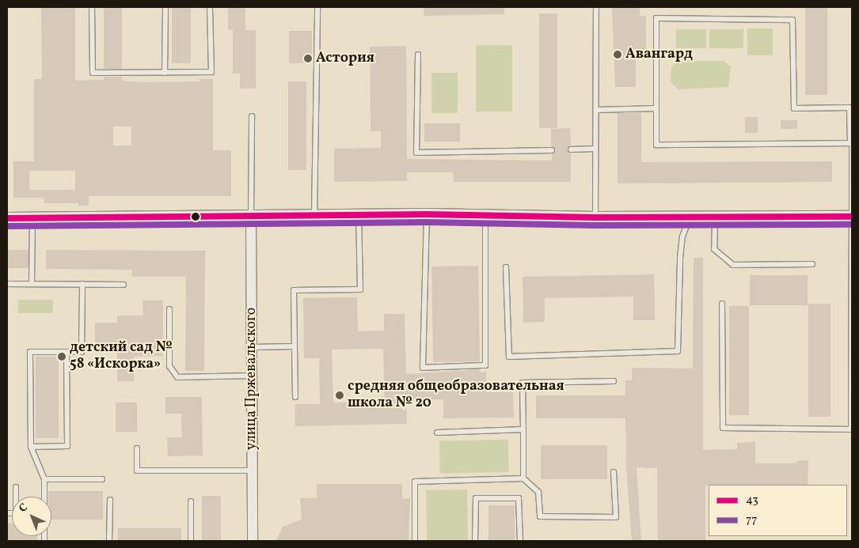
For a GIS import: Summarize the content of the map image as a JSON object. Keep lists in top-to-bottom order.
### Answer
{
  "streets": {
    "street": ["улица Пржевальского"]
  },
  "places": [
    "Авангард",
    "Астория",
    "детский сад № 58 «Искорка»",
    "средняя общеобразовательная школа № 20"
  ],
  "lines": ["transit line 43", "transit line 77"],
  "legend": ["43", "77"],
  "north": "top left"
}
